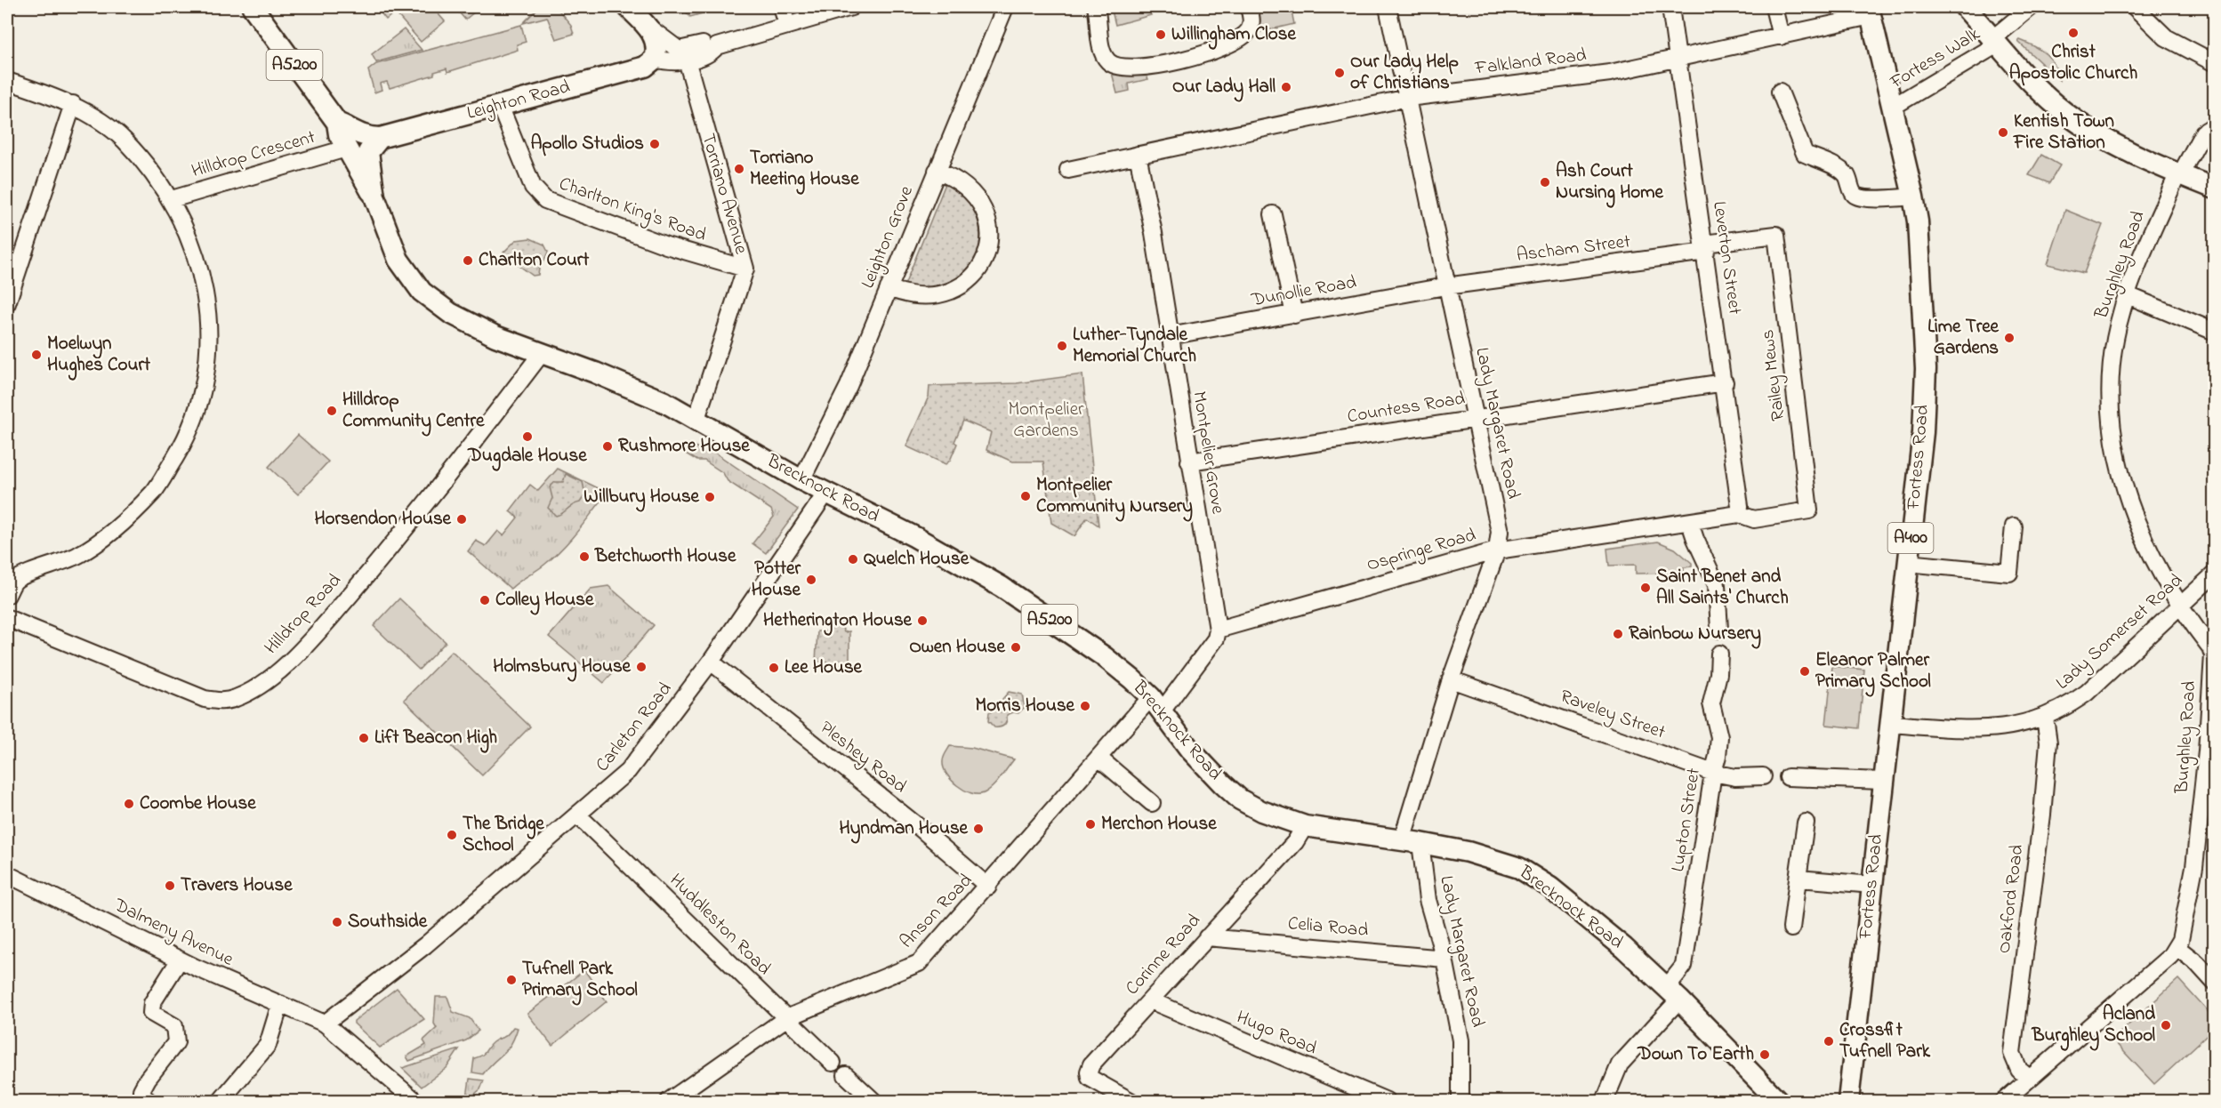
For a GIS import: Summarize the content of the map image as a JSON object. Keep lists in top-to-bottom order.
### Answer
{
  "streets": {
    "main road": [
      "A5200",
      "Leighton Road",
      "Fortess Road",
      "Brecknock Road",
      "A400"
    ],
    "street": [
      "Fortess Walk",
      "Falkland Road",
      "Hilldrop Crescent",
      "Torriano Avenue",
      "Charlton King's Road",
      "Leighton Grove",
      "Ascham Street",
      "Leverton Street",
      "Burghley Road",
      "Dunollie Road",
      "Railey Mews",
      "Countess Road",
      "Lady Margaret Road",
      "Montpelier Grove",
      "Ospringe Road",
      "Hilldrop Road",
      "Lady Somerset Road",
      "Raveley Street",
      "Carleton Road",
      "Pleshey Road",
      "Lupton Street",
      "Oakford Road",
      "Anson Road",
      "Huddleston Road",
      "Celia Road",
      "Dalmeny Avenue",
      "Corinne Road",
      "Hugo Road"
    ]
  },
  "crossings": [
    ["Fortess Walk", "Fortess Road"],
    ["Falkland Road", "Leverton Street"],
    ["Falkland Road", "Lady Margaret Road"],
    ["Falkland Road", "Montpelier Grove"],
    ["Falkland Road", "Fortess Road"],
    ["A5200", "Leighton Road"],
    ["A5200", "Brecknock Road"],
    ["Leighton Road", "Charlton King's Road"],
    ["Leighton Road", "Brecknock Road"],
    ["Hilldrop Crescent", "Brecknock Road"],
    ["Torriano Avenue", "Charlton King's Road"],
    ["Torriano Avenue", "Brecknock Road"],
    ["Leighton Grove", "Brecknock Road"],
    ["Ascham Street", "Leverton Street"],
    ["Ascham Street", "Dunollie Road"],
    ["Ascham Street", "Railey Mews"],
    ["Ascham Street", "Lady Margaret Road"],
    ["Leverton Street", "Railey Mews"],
    ["Leverton Street", "Countess Road"],
    ["Leverton Street", "Ospringe Road"],
    ["Burghley Road", "Lady Somerset Road"],
    ["Dunollie Road", "Lady Margaret Road"],
    ["Dunollie Road", "Montpelier Grove"],
    ["Railey Mews", "Ospringe Road"],
    ["Countess Road", "Lady Margaret Road"],
    ["Countess Road", "Montpelier Grove"],
    ["Lady Margaret Road", "Brecknock Road"],
    ["Lady Margaret Road", "Ospringe Road"],
    ["Lady Margaret Road", "Raveley Street"],
    ["Lady Margaret Road", "Celia Road"],
    ["Montpelier Grove", "Ospringe Road"],
    ["Fortess Road", "Lady Somerset Road"],
    ["Brecknock Road", "Hilldrop Road"],
    ["Brecknock Road", "Carleton Road"],
    ["Brecknock Road", "Lupton Street"],
    ["Brecknock Road", "Anson Road"],
    ["Brecknock Road", "Corinne Road"],
    ["Lady Somerset Road", "Oakford Road"],
    ["Raveley Street", "Lupton Street"],
    ["Carleton Road", "Pleshey Road"],
    ["Carleton Road", "Huddleston Road"],
    ["Carleton Road", "Dalmeny Avenue"],
    ["Pleshey Road", "Anson Road"],
    ["Anson Road", "Huddleston Road"],
    ["Celia Road", "Corinne Road"],
    ["Corinne Road", "Hugo Road"]
  ],
  "parks": ["Montpelier Gardens"],
  "places": [
    "Christ Apostolic Church",
    "Willingham Close",
    "Our Lady Help of Christians",
    "Our Lady Hall",
    "Kentish Town Fire Station",
    "Apollo Studios",
    "Torriano Meeting House",
    "Ash Court Nursing Home",
    "Charlton Court",
    "Lime Tree Gardens",
    "Luther-Tyndale Memorial Church",
    "Moelwyn Hughes Court",
    "Hilldrop Community Centre",
    "Dugdale House",
    "Rushmore House",
    "Montpelier Community Nursery",
    "Willbury House",
    "Horsendon House",
    "Betchworth House",
    "Quelch House",
    "Potter House",
    "Saint Benet and All Saints' Church",
    "Colley House",
    "Hetherington House",
    "Rainbow Nursery",
    "Owen House",
    "Holmsbury House",
    "Lee House",
    "Eleanor Palmer Primary School",
    "Morris House",
    "Lift Beacon High",
    "Coombe House",
    "Merchon House",
    "Hyndman House",
    "The Bridge School",
    "Travers House",
    "Southside",
    "Tufnell Park Primary School",
    "Acland Burghley School",
    "Crossfit Tufnell Park",
    "Down To Earth"
  ]
}
